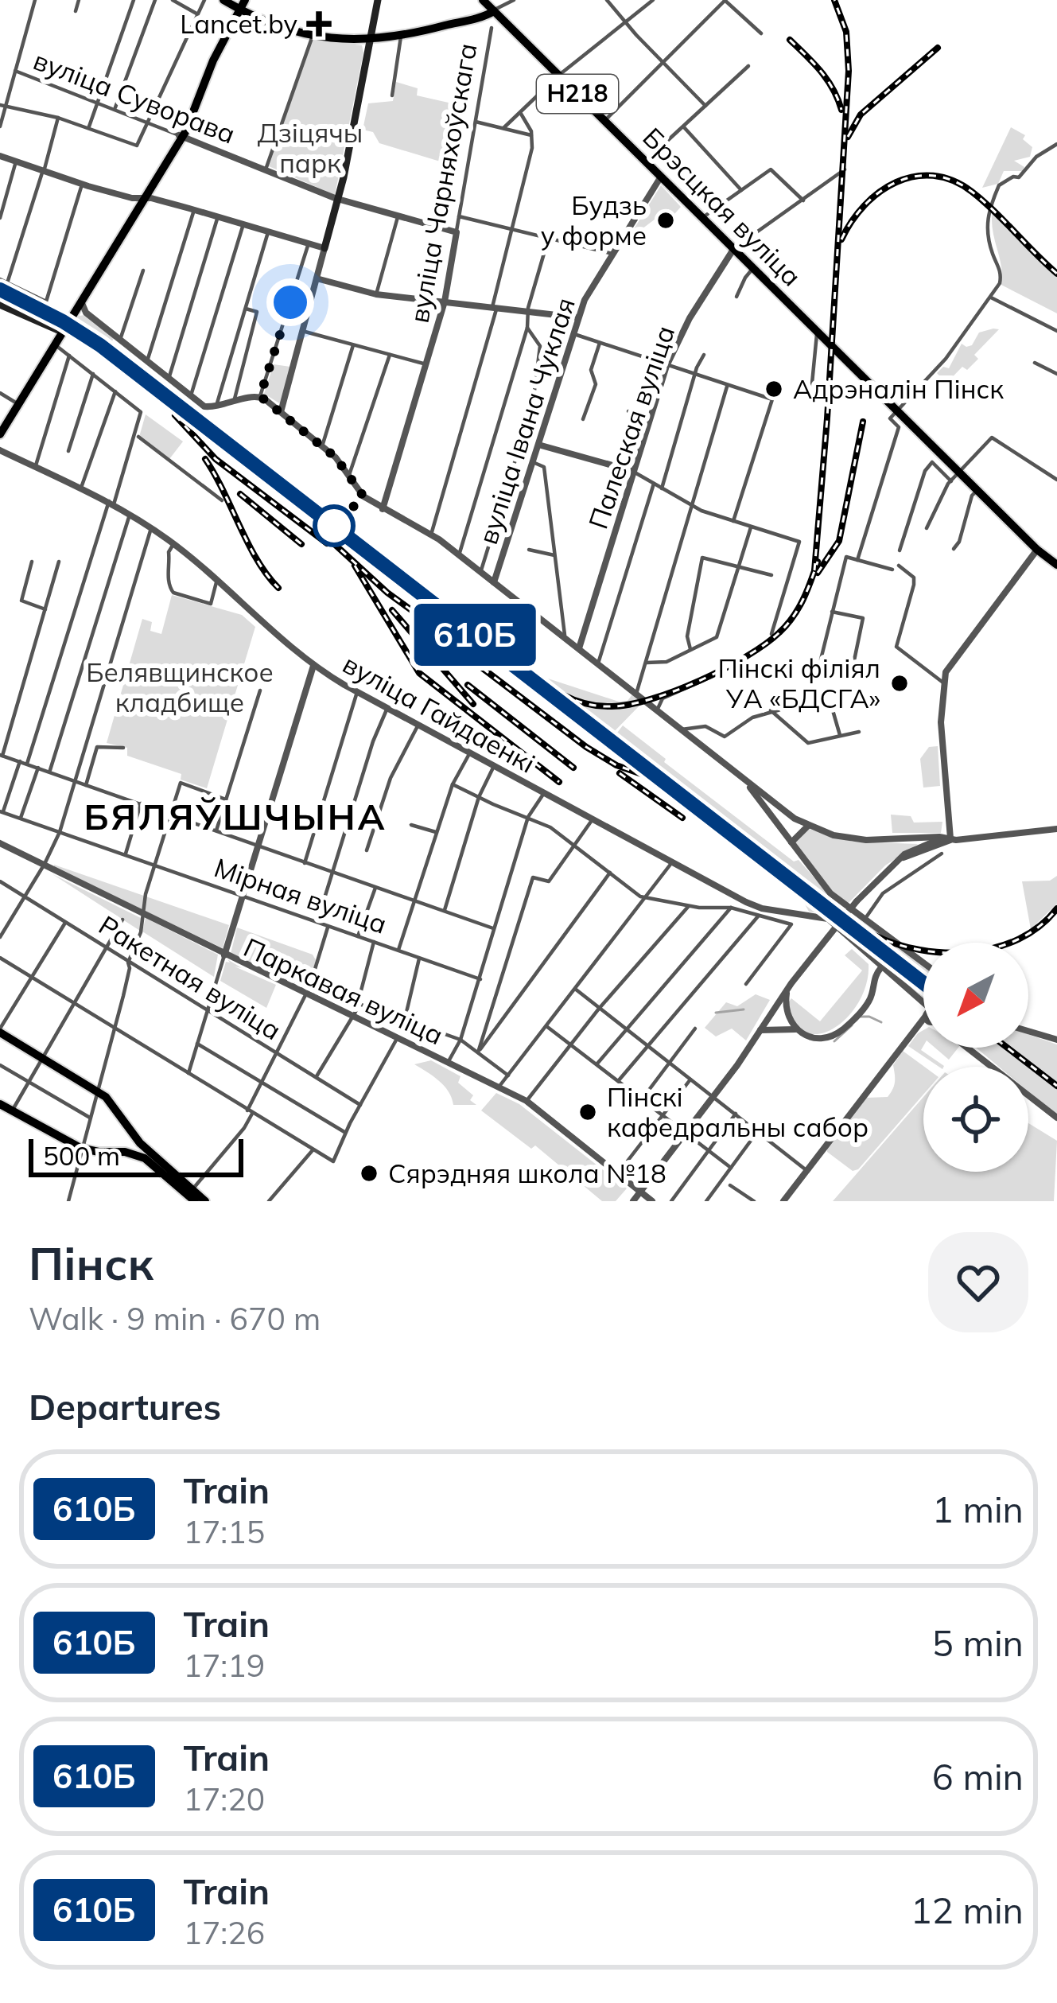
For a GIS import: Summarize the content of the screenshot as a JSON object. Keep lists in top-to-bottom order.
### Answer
{
  "streets": {
    "main road": ["Н218", "Брэсцкая вуліца"],
    "street": [
      "вуліца Суворава",
      "вуліца Чарняхоўскага",
      "вуліца Івана Чуклая",
      "Палеская вуліца",
      "вуліца Гайдаенкі",
      "Мірная вуліца",
      "Ракетная вуліца",
      "Паркавая вуліца"
    ]
  },
  "crossings": [
    ["вуліца Суворава", "вуліца Чарняхоўскага"],
    ["вуліца Чарняхоўскага", "Брэсцкая вуліца"],
    ["Брэсцкая вуліца", "вуліца Івана Чуклая"],
    ["Брэсцкая вуліца", "Палеская вуліца"]
  ],
  "districts": ["БЯЛЯЎШЧЫНА"],
  "parks": ["Дзіцячы парк", "Белявщинское кладбище"],
  "places": {
    "health": ["Lancet.by"],
    "other": [
      "Будзь у форме",
      "Адрэналін Пінск",
      "Пінскі філіял УА «БДСГА»",
      "Пінскі кафедральны сабор",
      "Сярэдняя школа №18"
    ]
  },
  "scale_bar": "500 m",
  "north": "bottom left",
  "page": {
    "on_map": "610Б",
    "scale": "500 m",
    "heading": [
      ["Пінск", "Walk · 9 min · 670 m"],
      "Departures"
    ],
    "list": [
      {
        "mark": "610Б",
        "name": "Train",
        "note": "17:15",
        "value": "1 min"
      },
      {
        "mark": "610Б",
        "name": "Train",
        "note": "17:19",
        "value": "5 min"
      },
      {
        "mark": "610Б",
        "name": "Train",
        "note": "17:20",
        "value": "6 min"
      },
      {
        "mark": "610Б",
        "name": "Train",
        "note": "17:26",
        "value": "12 min"
      }
    ]
  }
}
